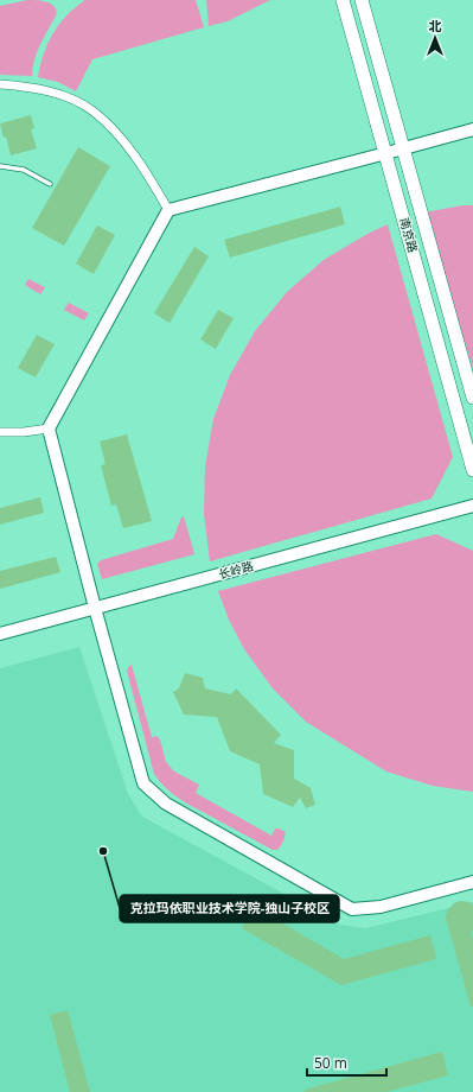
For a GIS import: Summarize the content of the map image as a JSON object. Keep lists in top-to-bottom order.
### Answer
{
  "streets": {
    "main road": ["南京路"],
    "street": ["长岭路"]
  },
  "places": ["克拉玛依职业技术学院-独山子校区"],
  "scale_bar": "50 m",
  "north": "top"
}
